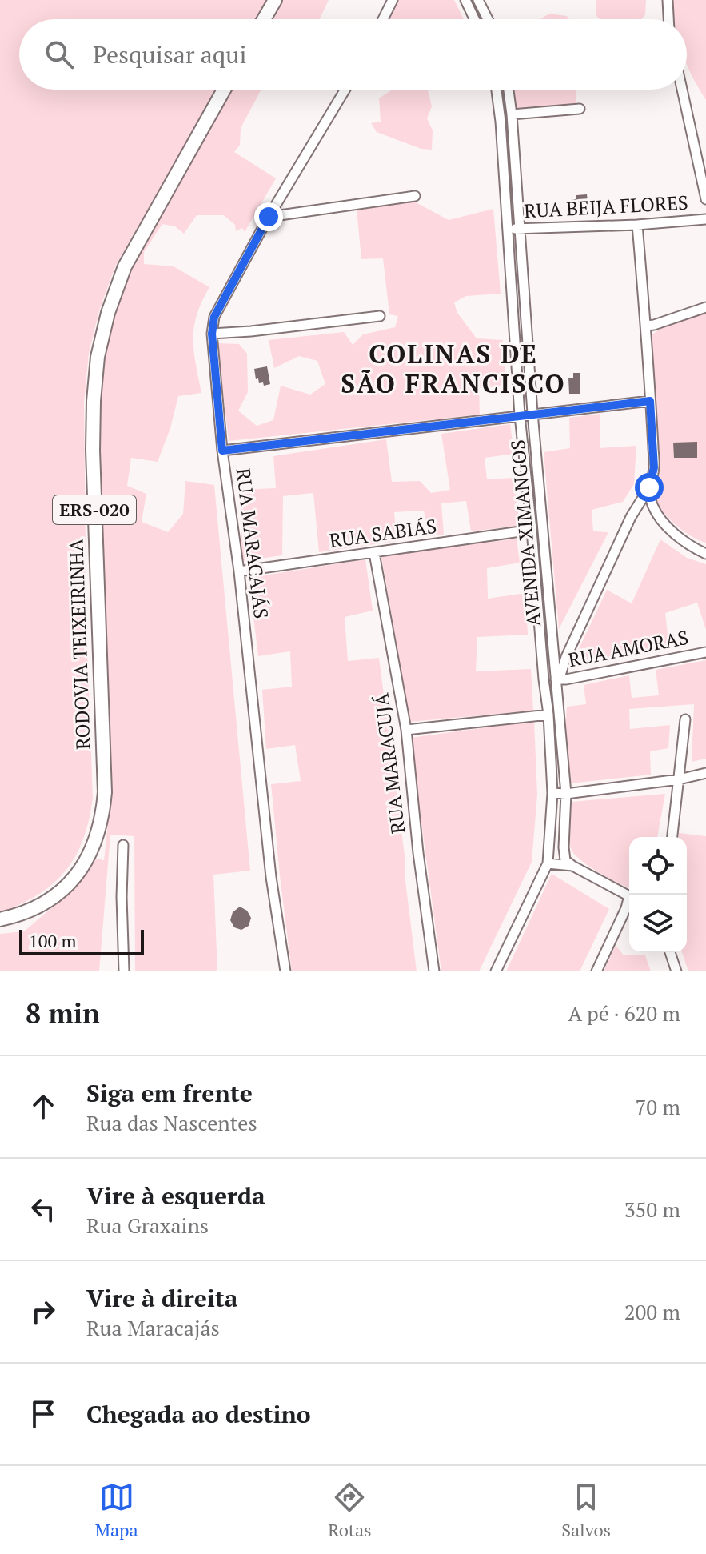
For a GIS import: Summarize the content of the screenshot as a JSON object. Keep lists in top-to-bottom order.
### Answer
{
  "streets": {
    "main road": ["ERS-020", "RODOVIA TEIXEIRINHA"],
    "street": [
      "RUA BEIJA FLORES",
      "AVENIDA XIMANGOS",
      "RUA SABIÁS",
      "RUA MARACAJÁS",
      "RUA AMORAS",
      "RUA MARACUJÁ"
    ]
  },
  "crossings": [
    ["RUA BEIJA FLORES", "AVENIDA XIMANGOS"],
    ["AVENIDA XIMANGOS", "RUA SABIÁS"],
    ["AVENIDA XIMANGOS", "RUA AMORAS"],
    ["RUA SABIÁS", "RUA MARACAJÁS"],
    ["RUA SABIÁS", "RUA MARACUJÁ"]
  ],
  "districts": ["COLINAS DE SÃO FRANCISCO"],
  "scale_bar": "100 m",
  "page": {
    "search": "Pesquisar aqui",
    "scale": "100 m",
    "heading": ["8 min", "A pé · 620 m"],
    "list": [
      ["Siga em frente", "Rua das Nascentes", "70 m"],
      ["Vire à esquerda", "Rua Graxains", "350 m"],
      ["Vire à direita", "Rua Maracajás", "200 m"],
      "Chegada ao destino"
    ],
    "nav": ["Mapa", "Rotas", "Salvos"]
  }
}
